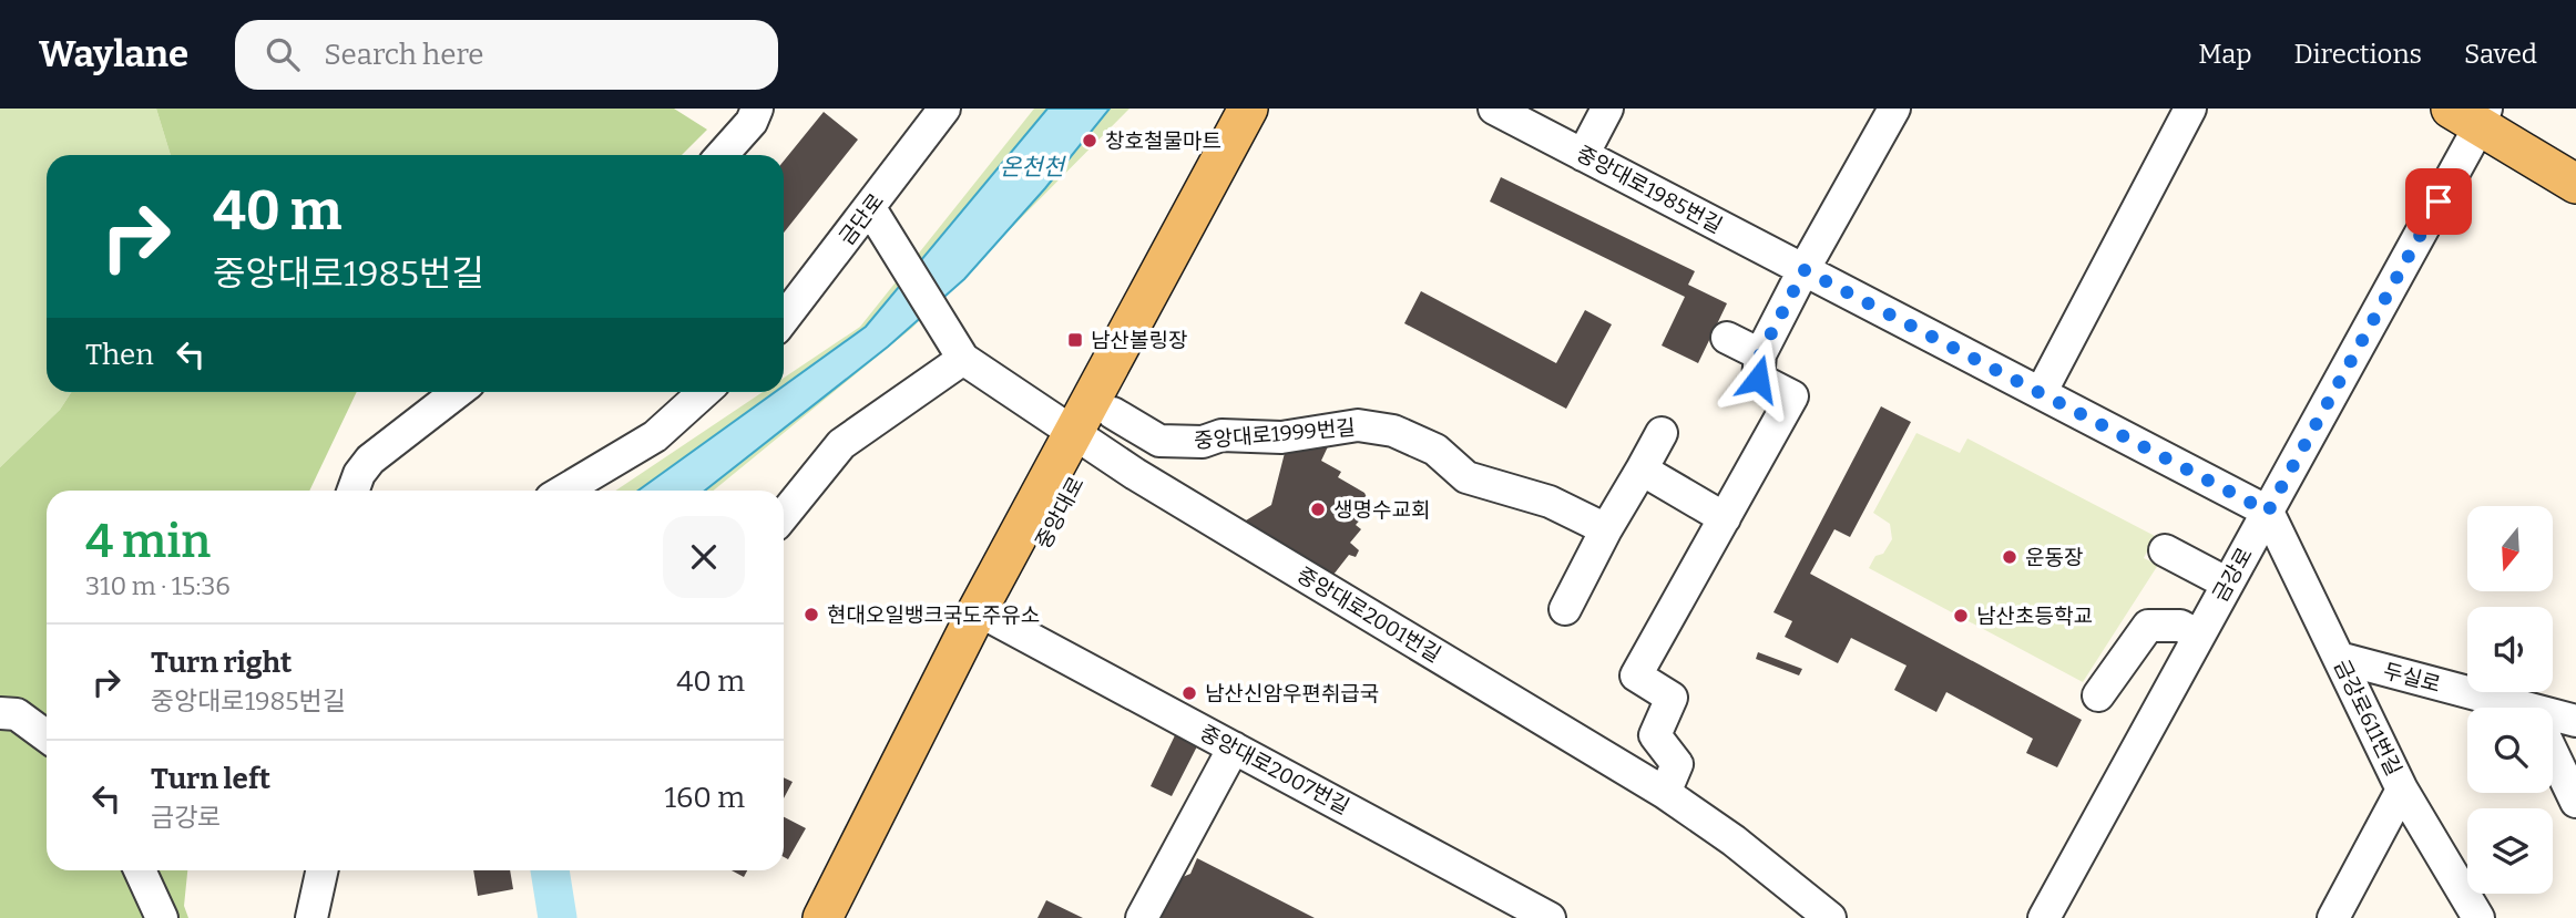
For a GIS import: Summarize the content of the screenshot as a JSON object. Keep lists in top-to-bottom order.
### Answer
{
  "streets": {
    "main road": ["중앙대로"],
    "street": [
      "중앙대로1985번길",
      "금단로",
      "중앙대로1999번길",
      "금강로",
      "중앙대로2001번길",
      "두실로",
      "금강로611번길",
      "중앙대로2007번길"
    ]
  },
  "crossings": [
    ["중앙대로1985번길", "금강로"],
    ["중앙대로1985번길", "금강로611번길"],
    ["중앙대로1999번길", "중앙대로"],
    ["중앙대로1999번길", "중앙대로2001번길"],
    ["중앙대로", "중앙대로2001번길"],
    ["중앙대로", "중앙대로2007번길"],
    ["금강로", "금강로611번길"],
    ["두실로", "금강로611번길"]
  ],
  "water": ["온천천"],
  "places": {
    "other": [
      "창호철물마트",
      "생명수교회",
      "운동장",
      "현대오일뱅크국도주유소",
      "남산초등학교",
      "남산신암우편취급국"
    ],
    "transit": ["남산볼링장"]
  },
  "north": "bottom",
  "page": {
    "header": "Waylane",
    "search": "Search here",
    "nav": ["Map", "Directions", "Saved"],
    "turn": ["40 m", "중앙대로1985번길"],
    "then": "Then",
    "heading": ["4 min", "310 m · 15:36"],
    "list": [
      {
        "name": "Turn right",
        "note": "중앙대로1985번길",
        "value": "40 m"
      },
      {
        "name": "Turn left",
        "note": "금강로",
        "value": "160 m"
      }
    ]
  }
}
